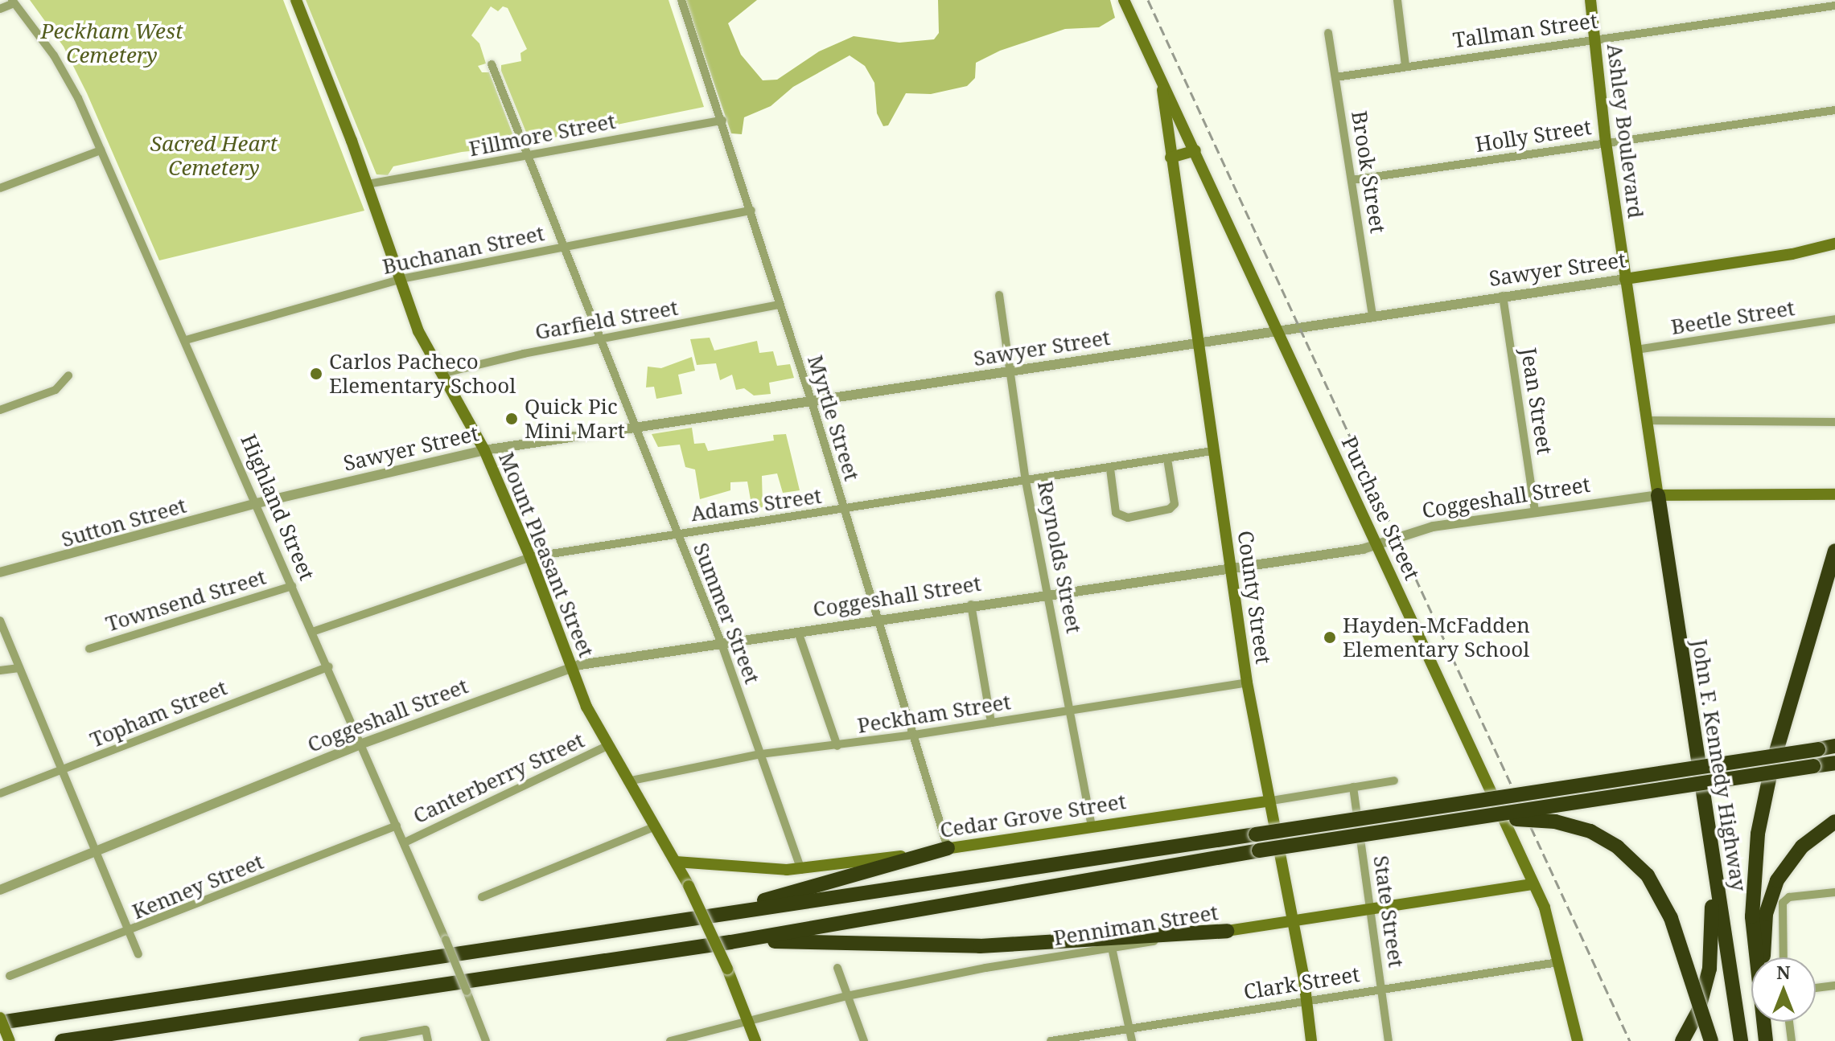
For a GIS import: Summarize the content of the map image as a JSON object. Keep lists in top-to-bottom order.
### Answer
{
  "streets": {
    "highway": ["John F. Kennedy Highway"],
    "main road": [
      "Ashley Boulevard",
      "Sawyer Street",
      "Coggeshall Street",
      "Purchase Street",
      "Mount Pleasant Street",
      "County Street",
      "Cedar Grove Street",
      "Penniman Street"
    ],
    "street": [
      "Tallman Street",
      "Fillmore Street",
      "Holly Street",
      "Brook Street",
      "Buchanan Street",
      "Beetle Street",
      "Garfield Street",
      "Jean Street",
      "Myrtle Street",
      "Adams Street",
      "Highland Street",
      "Sutton Street",
      "Reynolds Street",
      "Townsend Street",
      "Summer Street",
      "Topham Street",
      "Peckham Street",
      "Canterberry Street",
      "Kenney Street",
      "State Street",
      "Clark Street"
    ]
  },
  "crossings": [
    ["Tallman Street", "Ashley Boulevard"],
    ["Tallman Street", "Brook Street"],
    ["Ashley Boulevard", "Holly Street"],
    ["Ashley Boulevard", "Sawyer Street"],
    ["Ashley Boulevard", "Beetle Street"],
    ["Ashley Boulevard", "Coggeshall Street"],
    ["Ashley Boulevard", "John F. Kennedy Highway"],
    ["Fillmore Street", "Myrtle Street"],
    ["Fillmore Street", "Mount Pleasant Street"],
    ["Fillmore Street", "Summer Street"],
    ["Holly Street", "Brook Street"],
    ["Brook Street", "Sawyer Street"],
    ["Buchanan Street", "Myrtle Street"],
    ["Buchanan Street", "Highland Street"],
    ["Buchanan Street", "Mount Pleasant Street"],
    ["Buchanan Street", "Summer Street"],
    ["Sawyer Street", "Jean Street"],
    ["Sawyer Street", "Myrtle Street"],
    ["Sawyer Street", "Highland Street"],
    ["Sawyer Street", "Purchase Street"],
    ["Sawyer Street", "Sutton Street"],
    ["Sawyer Street", "Mount Pleasant Street"],
    ["Sawyer Street", "Reynolds Street"],
    ["Sawyer Street", "County Street"],
    ["Sawyer Street", "Summer Street"],
    ["Garfield Street", "Myrtle Street"],
    ["Garfield Street", "Mount Pleasant Street"],
    ["Garfield Street", "Summer Street"],
    ["Jean Street", "Coggeshall Street"],
    ["Myrtle Street", "Coggeshall Street"],
    ["Myrtle Street", "Adams Street"],
    ["Myrtle Street", "Peckham Street"],
    ["Myrtle Street", "Cedar Grove Street"],
    ["Coggeshall Street", "Highland Street"],
    ["Coggeshall Street", "Purchase Street"],
    ["Coggeshall Street", "Mount Pleasant Street"],
    ["Coggeshall Street", "Reynolds Street"],
    ["Coggeshall Street", "County Street"],
    ["Coggeshall Street", "Summer Street"],
    ["Coggeshall Street", "John F. Kennedy Highway"],
    ["Adams Street", "Highland Street"],
    ["Adams Street", "Mount Pleasant Street"],
    ["Adams Street", "Reynolds Street"],
    ["Adams Street", "County Street"],
    ["Adams Street", "Summer Street"],
    ["Highland Street", "Sutton Street"],
    ["Highland Street", "Townsend Street"],
    ["Highland Street", "Topham Street"],
    ["Highland Street", "Canterberry Street"],
    ["Highland Street", "Kenney Street"],
    ["Purchase Street", "County Street"],
    ["Purchase Street", "Penniman Street"],
    ["Purchase Street", "Clark Street"],
    ["Mount Pleasant Street", "Peckham Street"],
    ["Mount Pleasant Street", "Canterberry Street"],
    ["Mount Pleasant Street", "Cedar Grove Street"],
    ["Mount Pleasant Street", "Penniman Street"],
    ["Reynolds Street", "Peckham Street"],
    ["Reynolds Street", "Cedar Grove Street"],
    ["County Street", "Peckham Street"],
    ["County Street", "Cedar Grove Street"],
    ["County Street", "Penniman Street"],
    ["County Street", "Clark Street"],
    ["Summer Street", "Peckham Street"],
    ["Summer Street", "Cedar Grove Street"],
    ["Cedar Grove Street", "State Street"],
    ["State Street", "Penniman Street"],
    ["State Street", "Clark Street"]
  ],
  "parks": ["Peckham West Cemetery", "Sacred Heart Cemetery"],
  "places": ["Carlos Pacheco Elementary School", "Quick Pic Mini Mart", "Hayden-McFadden Elementary School"],
  "north": "top"
}
